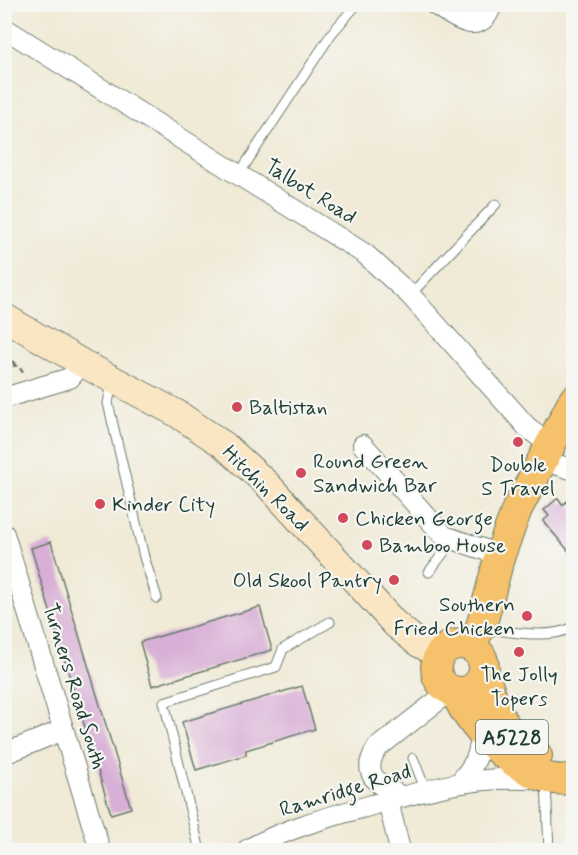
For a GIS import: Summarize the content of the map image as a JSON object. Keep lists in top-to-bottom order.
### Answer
{
  "streets": {
    "main road": ["A5228"],
    "street": [
      "Talbot Road",
      "Hitchin Road",
      "Turners Road South",
      "Ramridge Road"
    ]
  },
  "crossings": [
    ["Hitchin Road", "A5228"],
    ["A5228", "Ramridge Road"]
  ],
  "places": [
    "Baltistan",
    "Double S Travel",
    "Round Green Sandwich Bar",
    "Kinder City",
    "Chicken George",
    "Bamboo House",
    "Old Skool Pantry",
    "Southern Fried Chicken",
    "The Jolly Topers"
  ]
}
